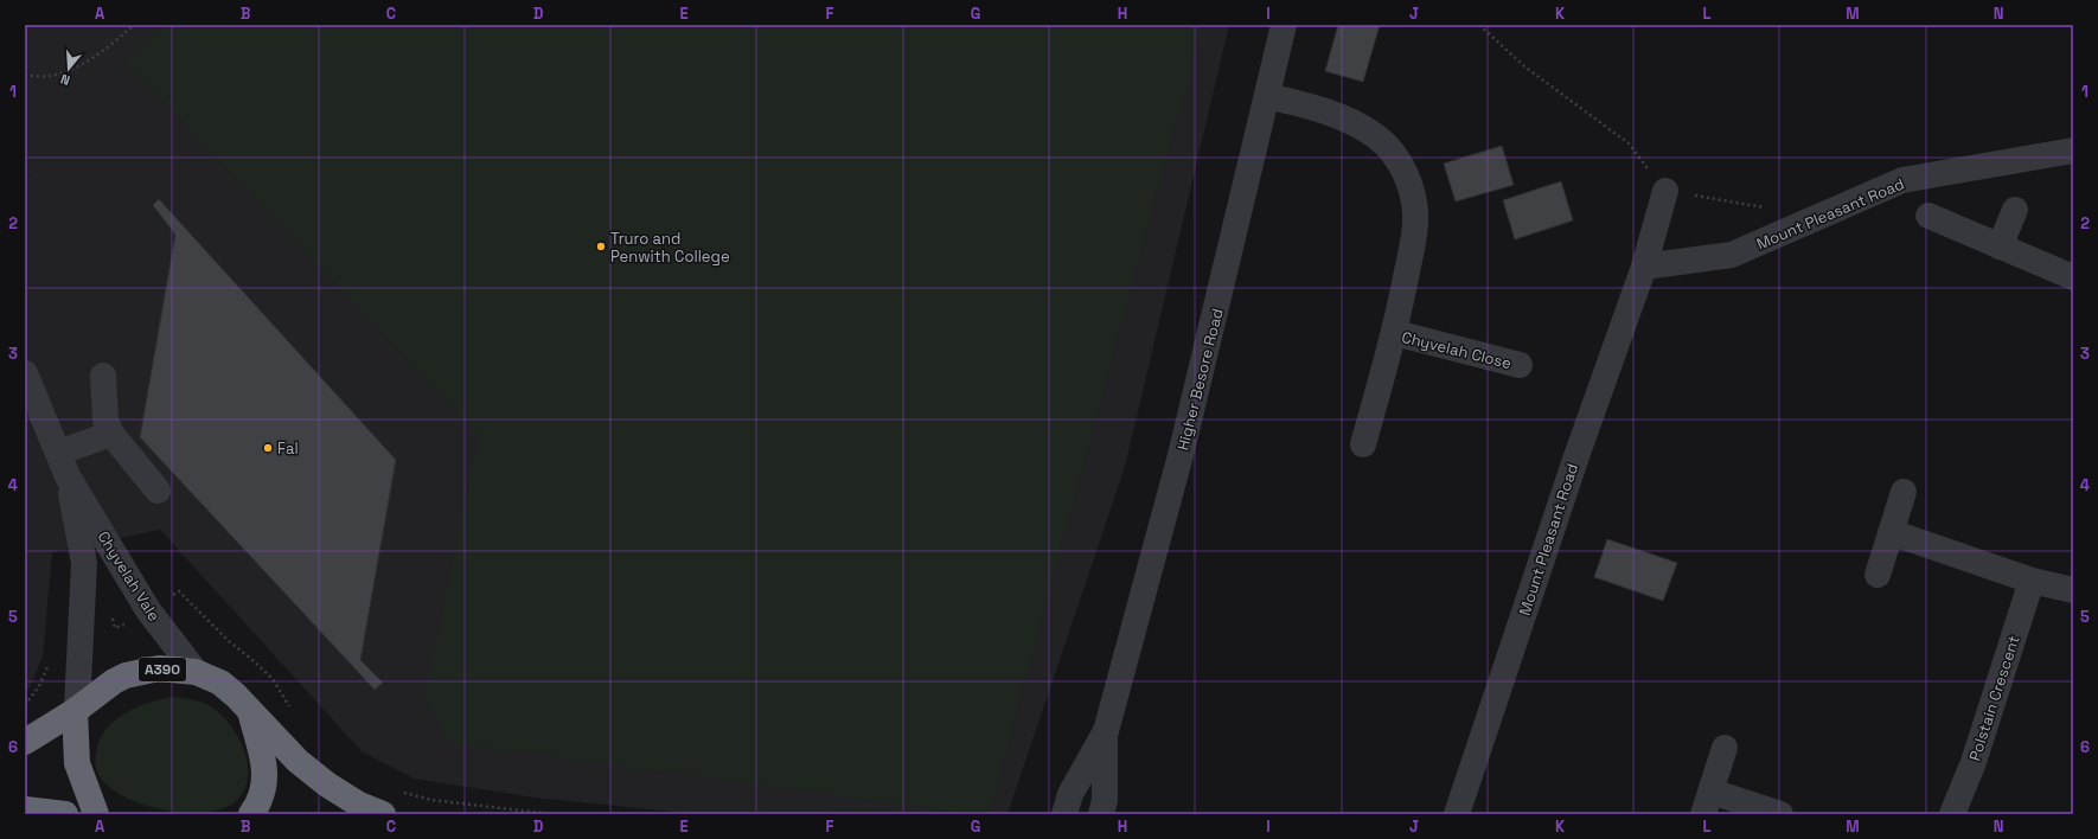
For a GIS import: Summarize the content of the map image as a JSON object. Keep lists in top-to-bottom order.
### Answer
{
  "streets": {
    "highway": ["A390"],
    "street": [
      "Mount Pleasant Road",
      "Chyvelah Close",
      "Higher Besore Road",
      "Chyvelah Vale",
      "Polstain Crescent"
    ]
  },
  "crossings": [
    ["Chyvelah Close", "Higher Besore Road"],
    ["Chyvelah Vale", "A390"]
  ],
  "places": ["Truro and Penwith College", "Fal"],
  "north": "bottom",
  "grid": {
    "columns": [
      "A",
      "B",
      "C",
      "D",
      "E",
      "F",
      "G",
      "H",
      "I",
      "J",
      "K",
      "L",
      "M",
      "N"
    ],
    "rows": [
      "1",
      "2",
      "3",
      "4",
      "5",
      "6"
    ]
  }
}
